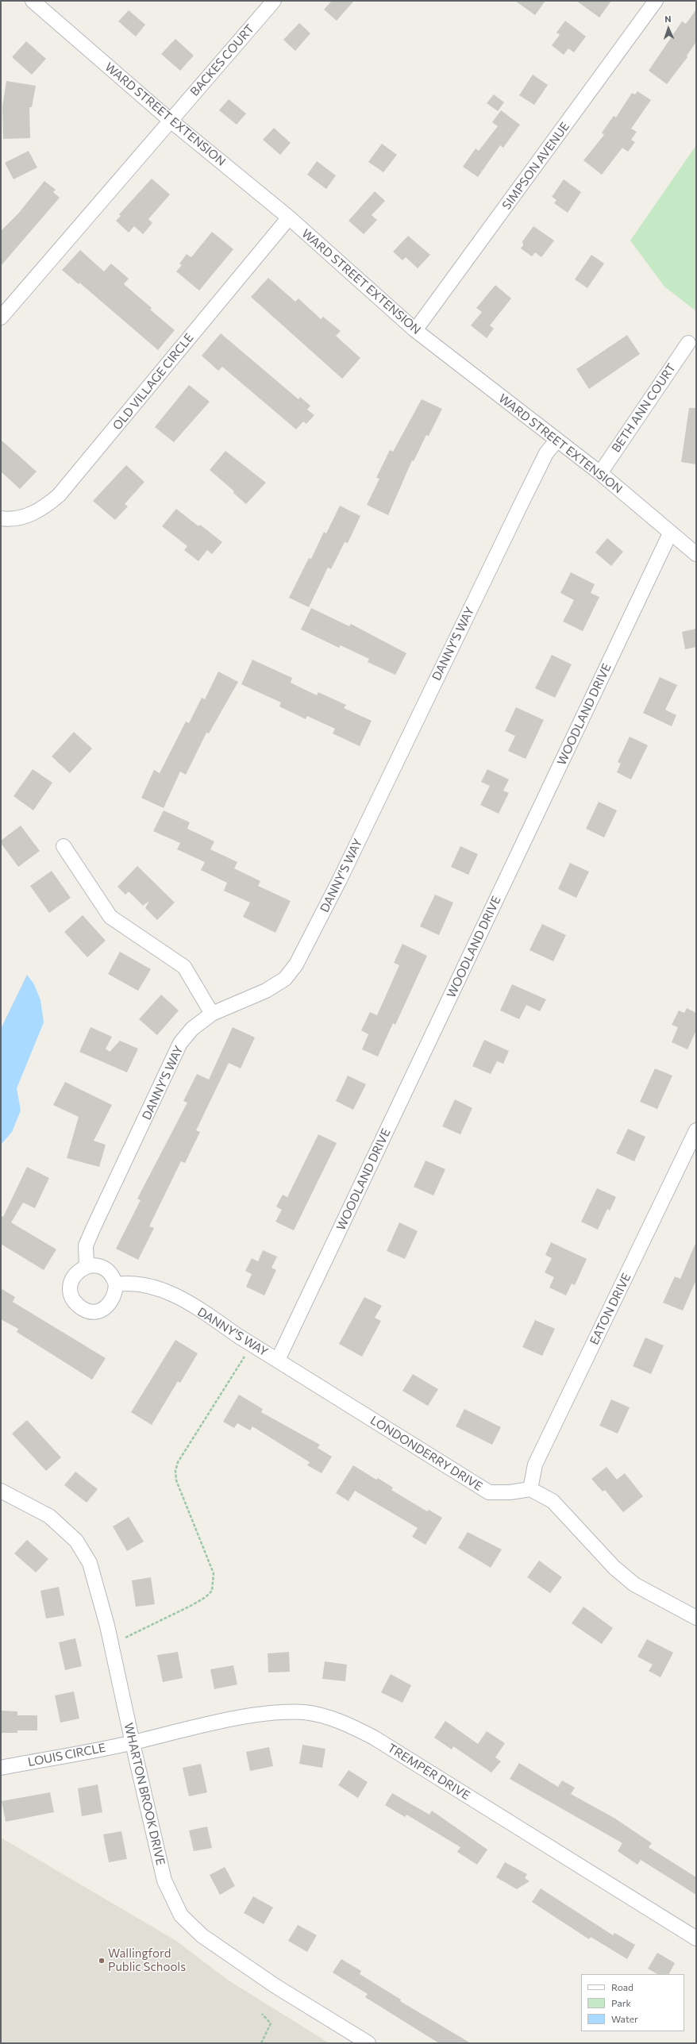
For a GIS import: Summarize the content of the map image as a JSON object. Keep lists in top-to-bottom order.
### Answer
{
  "streets": {
    "street": [
      "BACKES COURT",
      "WARD STREET EXTENSION",
      "SIMPSON AVENUE",
      "OLD VILLAGE CIRCLE",
      "BETH ANN COURT",
      "DANNY'S WAY",
      "WOODLAND DRIVE",
      "EATON DRIVE",
      "LONDONDERRY DRIVE",
      "LOUIS CIRCLE",
      "TREMPER DRIVE",
      "WHARTON BROOK DRIVE"
    ]
  },
  "crossings": [
    ["BACKES COURT", "WARD STREET EXTENSION"],
    ["WARD STREET EXTENSION", "SIMPSON AVENUE"],
    ["WARD STREET EXTENSION", "OLD VILLAGE CIRCLE"],
    ["WARD STREET EXTENSION", "BETH ANN COURT"],
    ["WARD STREET EXTENSION", "DANNY'S WAY"],
    ["WARD STREET EXTENSION", "WOODLAND DRIVE"],
    ["DANNY'S WAY", "WOODLAND DRIVE"],
    ["DANNY'S WAY", "LONDONDERRY DRIVE"],
    ["WOODLAND DRIVE", "LONDONDERRY DRIVE"],
    ["EATON DRIVE", "LONDONDERRY DRIVE"],
    ["LOUIS CIRCLE", "TREMPER DRIVE"],
    ["LOUIS CIRCLE", "WHARTON BROOK DRIVE"],
    ["TREMPER DRIVE", "WHARTON BROOK DRIVE"]
  ],
  "places": ["Wallingford Public Schools"],
  "legend": ["Road", "Park", "Water"],
  "north": "top"
}
